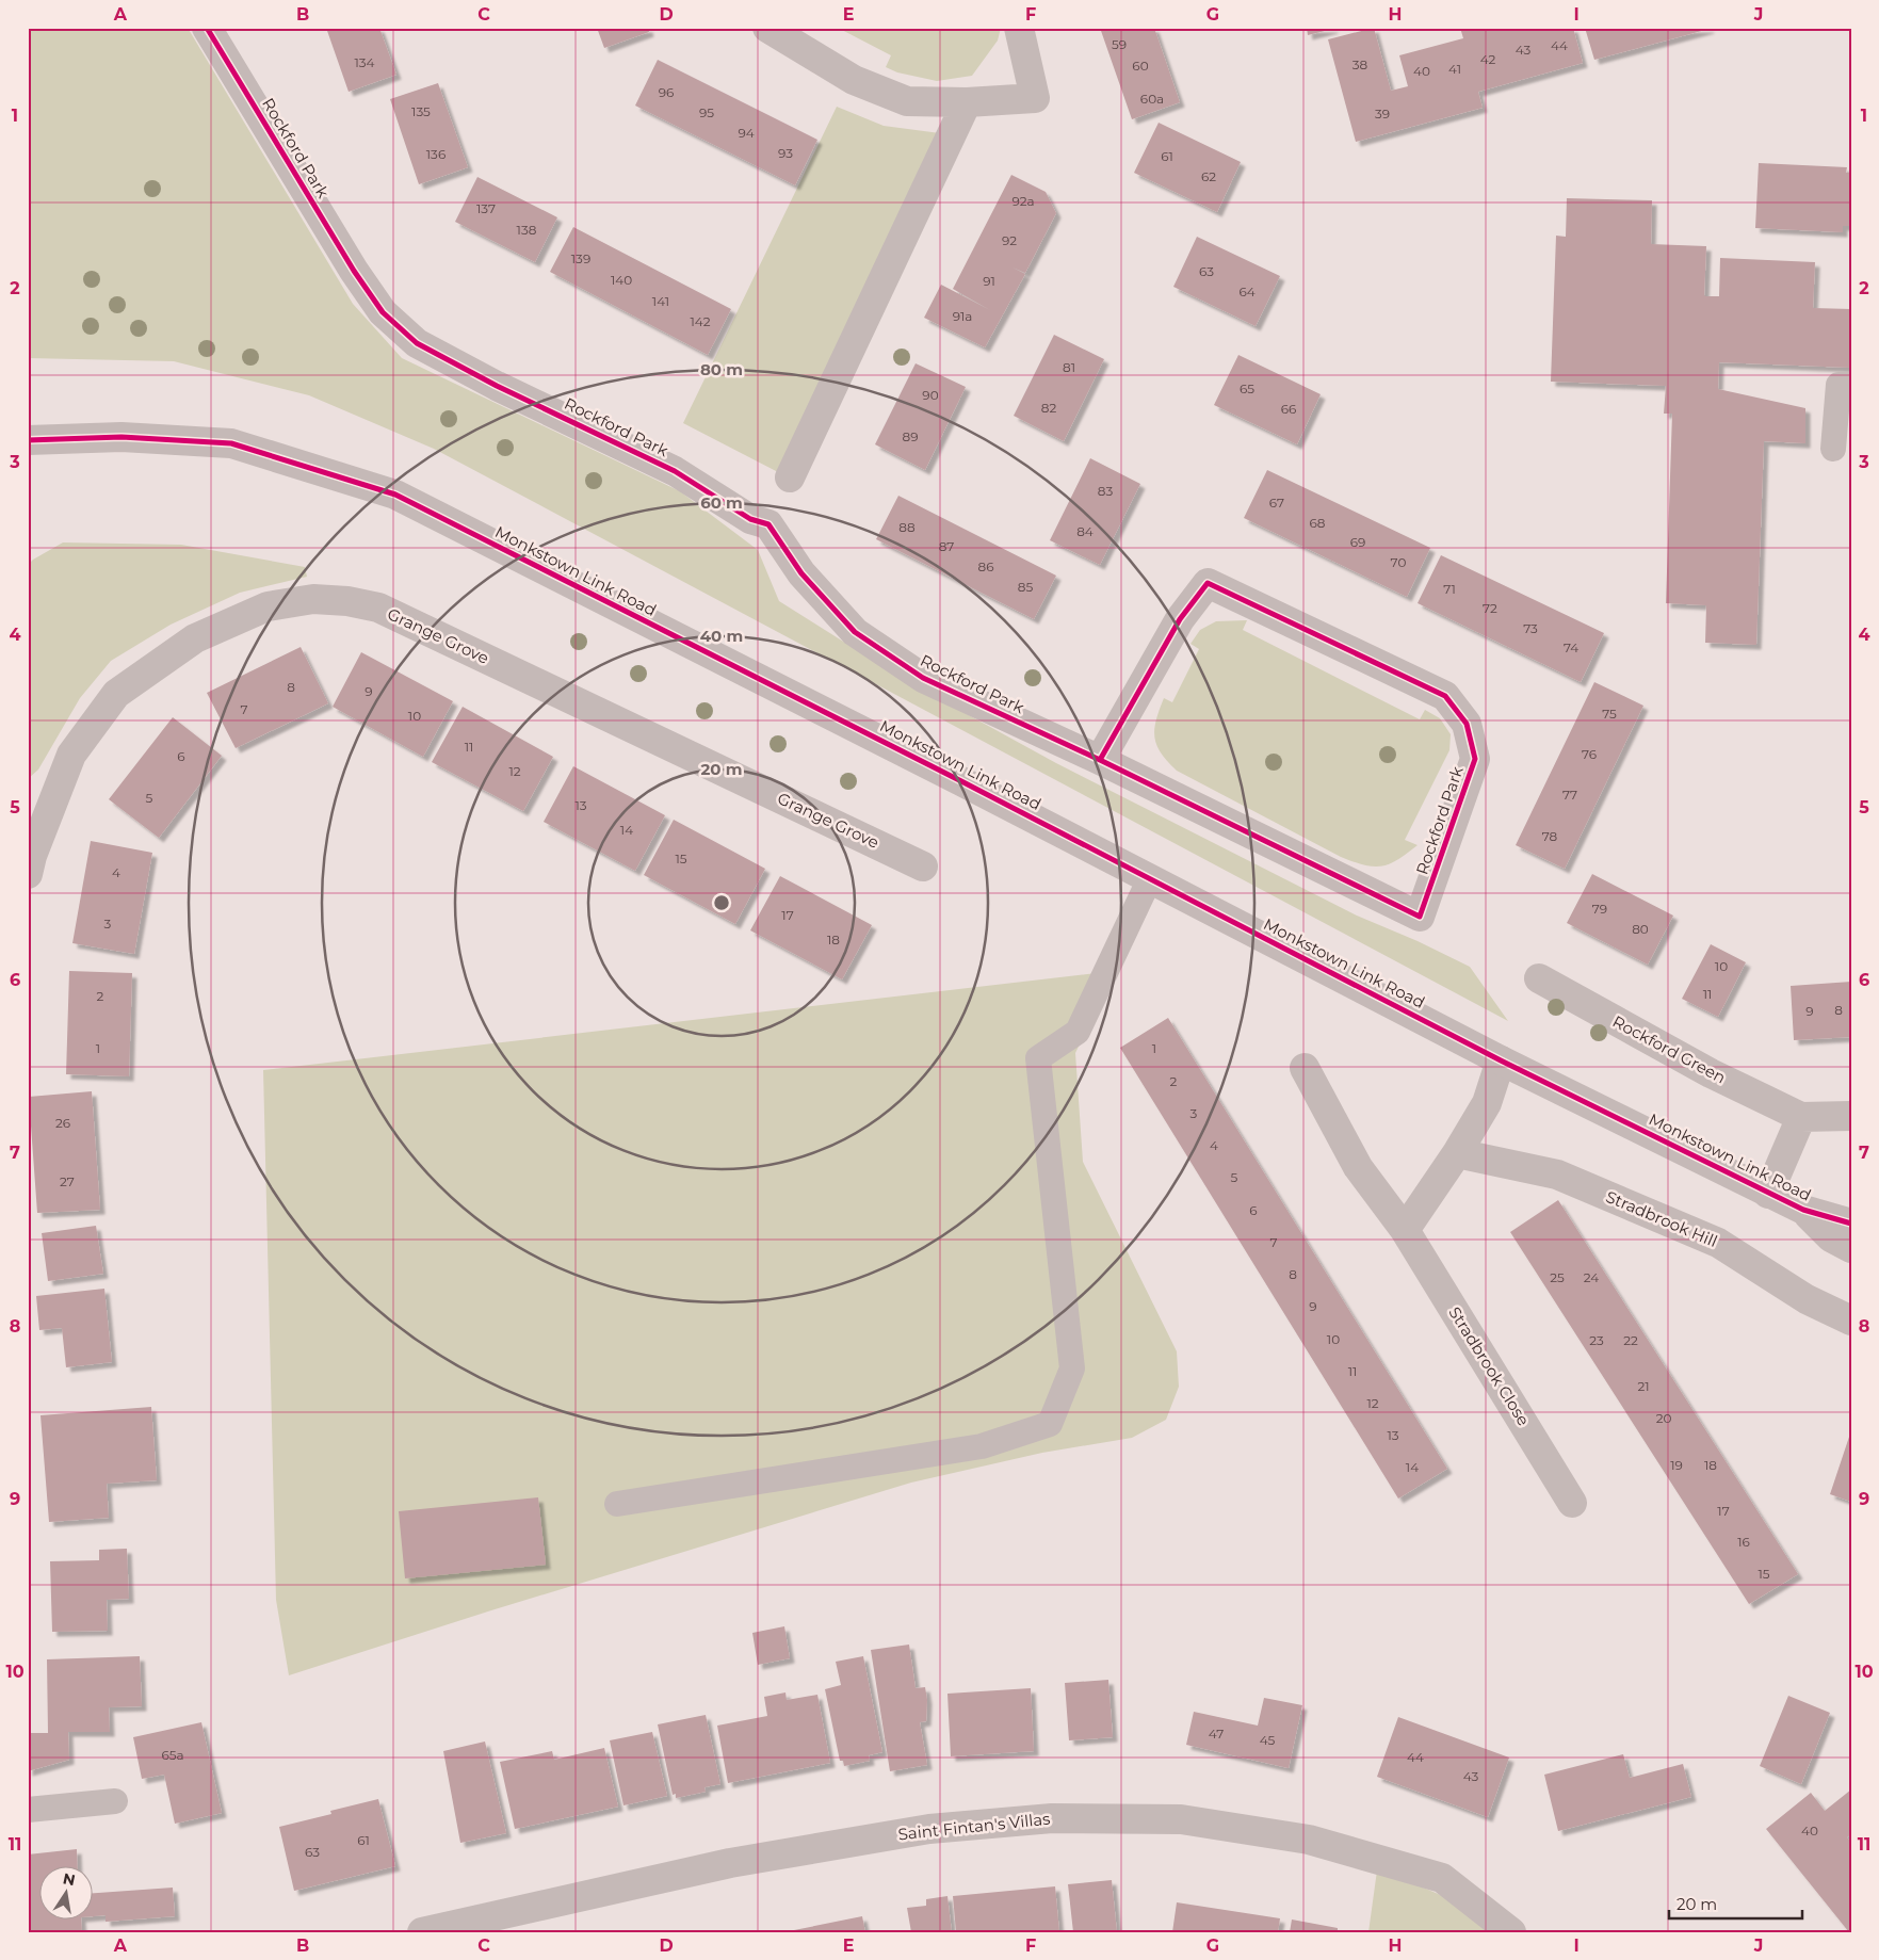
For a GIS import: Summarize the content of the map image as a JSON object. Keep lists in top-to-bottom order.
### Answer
{
  "streets": {
    "street": [
      "Rockford Park",
      "Monkstown Link Road",
      "Grange Grove",
      "Rockford Green",
      "Stradbrook Hill",
      "Stradbrook Close",
      "Saint Fintan's Villas"
    ]
  },
  "house_numbers": [
    "59",
    "44",
    "43",
    "42",
    "134",
    "38",
    "60",
    "41",
    "40",
    "96",
    "60a",
    "135",
    "95",
    "39",
    "94",
    "93",
    "136",
    "61",
    "62",
    "92a",
    "137",
    "138",
    "92",
    "139",
    "63",
    "140",
    "91",
    "64",
    "141",
    "91a",
    "142",
    "81",
    "65",
    "90",
    "82",
    "66",
    "89",
    "83",
    "67",
    "68",
    "88",
    "84",
    "69",
    "87",
    "70",
    "86",
    "85",
    "71",
    "72",
    "73",
    "74",
    "8",
    "9",
    "7",
    "75",
    "10",
    "11",
    "76",
    "6",
    "12",
    "77",
    "5",
    "13",
    "14",
    "78",
    "15",
    "4",
    "79",
    "17",
    "3",
    "80",
    "18",
    "10",
    "11",
    "2",
    "8",
    "9",
    "1",
    "1",
    "2",
    "3",
    "26",
    "4",
    "5",
    "27",
    "6",
    "7",
    "8",
    "25",
    "24",
    "9",
    "10",
    "23",
    "22",
    "11",
    "21",
    "12",
    "20",
    "13",
    "19",
    "18",
    "14",
    "17",
    "16",
    "15",
    "47",
    "45",
    "65a",
    "44",
    "43",
    "40",
    "61",
    "63"
  ],
  "scale_bar": "20 m",
  "north": "top",
  "grid": {
    "columns": [
      "A",
      "B",
      "C",
      "D",
      "E",
      "F",
      "G",
      "H",
      "I",
      "J"
    ],
    "rows": [
      "1",
      "2",
      "3",
      "4",
      "5",
      "6",
      "7",
      "8",
      "9",
      "10",
      "11"
    ]
  },
  "rings": [
    "80 m",
    "60 m",
    "40 m",
    "20 m"
  ]
}
